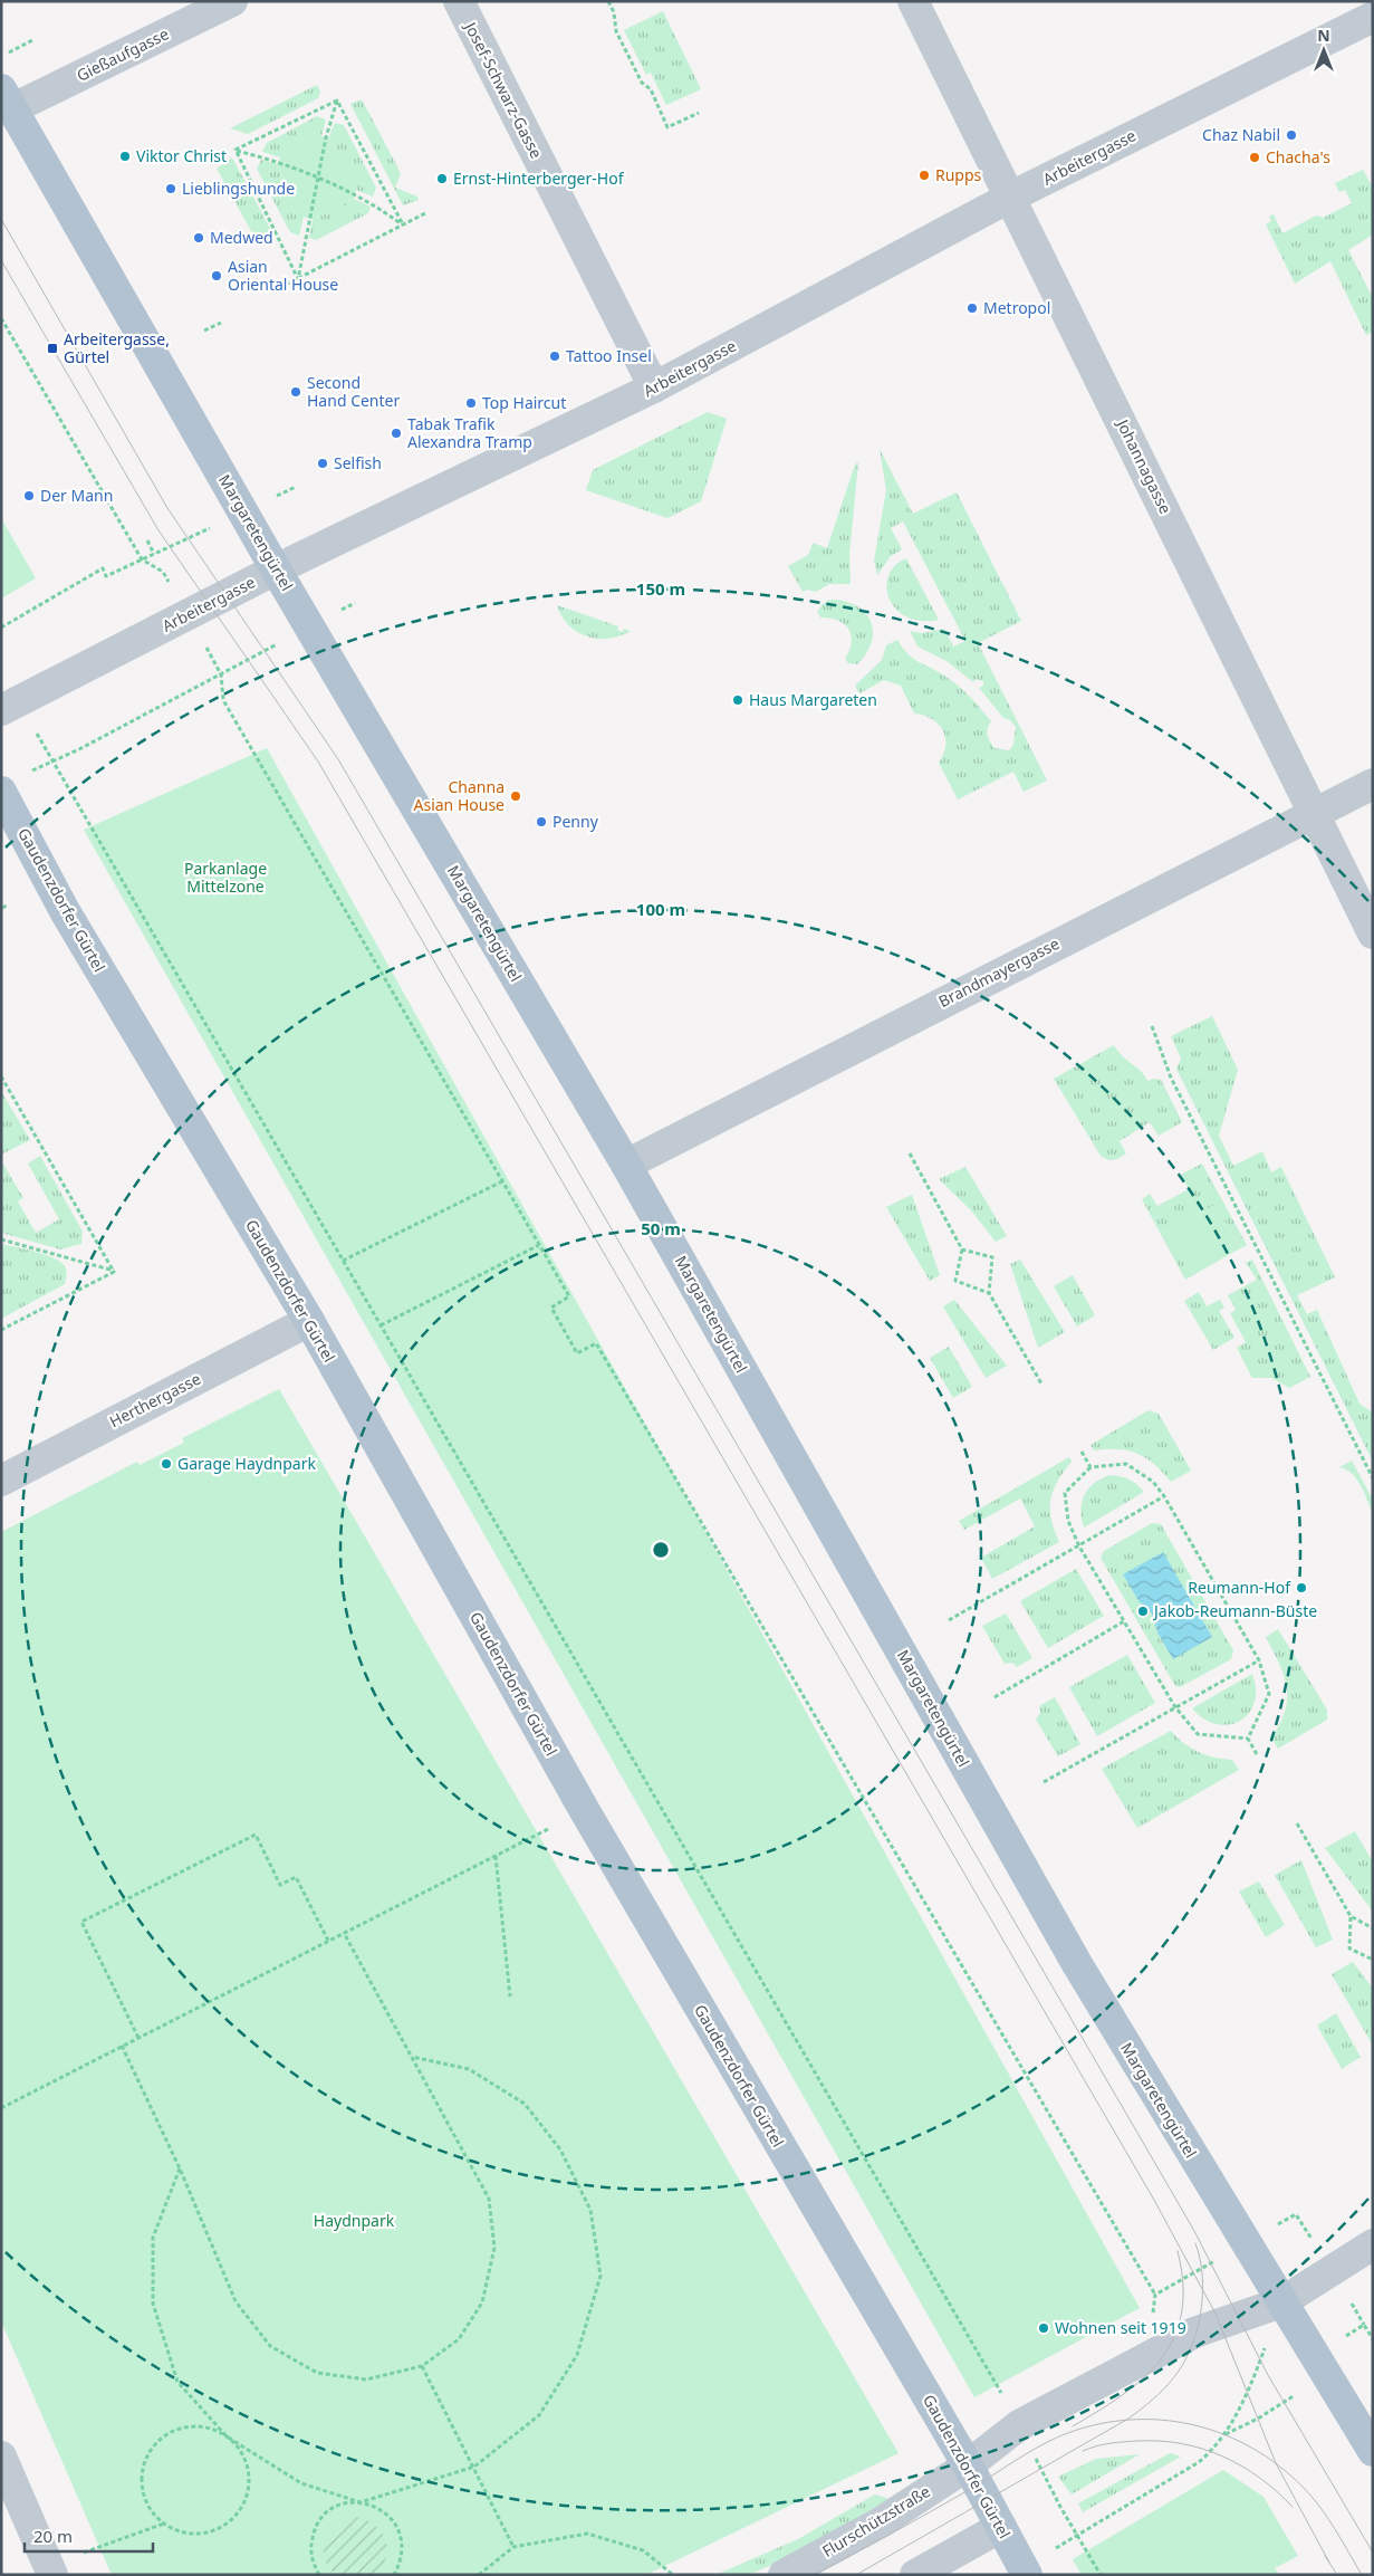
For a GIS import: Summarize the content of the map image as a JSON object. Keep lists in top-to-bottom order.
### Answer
{
  "streets": {
    "main road": ["Margaretengürtel", "Gaudenzdorfer Gürtel"],
    "street": [
      "Gießaufgasse",
      "Josef-Schwarz-Gasse",
      "Arbeitergasse",
      "Johannagasse",
      "Brandmayergasse",
      "Herthergasse",
      "Flurschützstraße"
    ]
  },
  "crossings": [
    ["Gießaufgasse", "Margaretengürtel"],
    ["Josef-Schwarz-Gasse", "Arbeitergasse"],
    ["Arbeitergasse", "Johannagasse"],
    ["Arbeitergasse", "Margaretengürtel"],
    ["Johannagasse", "Brandmayergasse"],
    ["Margaretengürtel", "Brandmayergasse"],
    ["Margaretengürtel", "Flurschützstraße"],
    ["Gaudenzdorfer Gürtel", "Herthergasse"],
    ["Gaudenzdorfer Gürtel", "Flurschützstraße"]
  ],
  "parks": ["Parkanlage Mittelzone", "Haydnpark"],
  "places": {
    "other": [
      "Chaz Nabil",
      "Viktor Christ",
      "Chacha's",
      "Rupps",
      "Ernst-Hinterberger-Hof",
      "Lieblingshunde",
      "Medwed",
      "Asian Oriental House",
      "Metropol",
      "Tattoo Insel",
      "Second Hand Center",
      "Top Haircut",
      "Tabak Trafik Alexandra Tramp",
      "Selfish",
      "Der Mann",
      "Haus Margareten",
      "Channa Asian House",
      "Penny",
      "Garage Haydnpark",
      "Reumann-Hof",
      "Jakob-Reumann-Büste",
      "Wohnen seit 1919"
    ],
    "transit": ["Arbeitergasse, Gürtel"]
  },
  "scale_bar": "20 m",
  "north": "top",
  "rings": ["150 m", "100 m", "50 m"]
}
